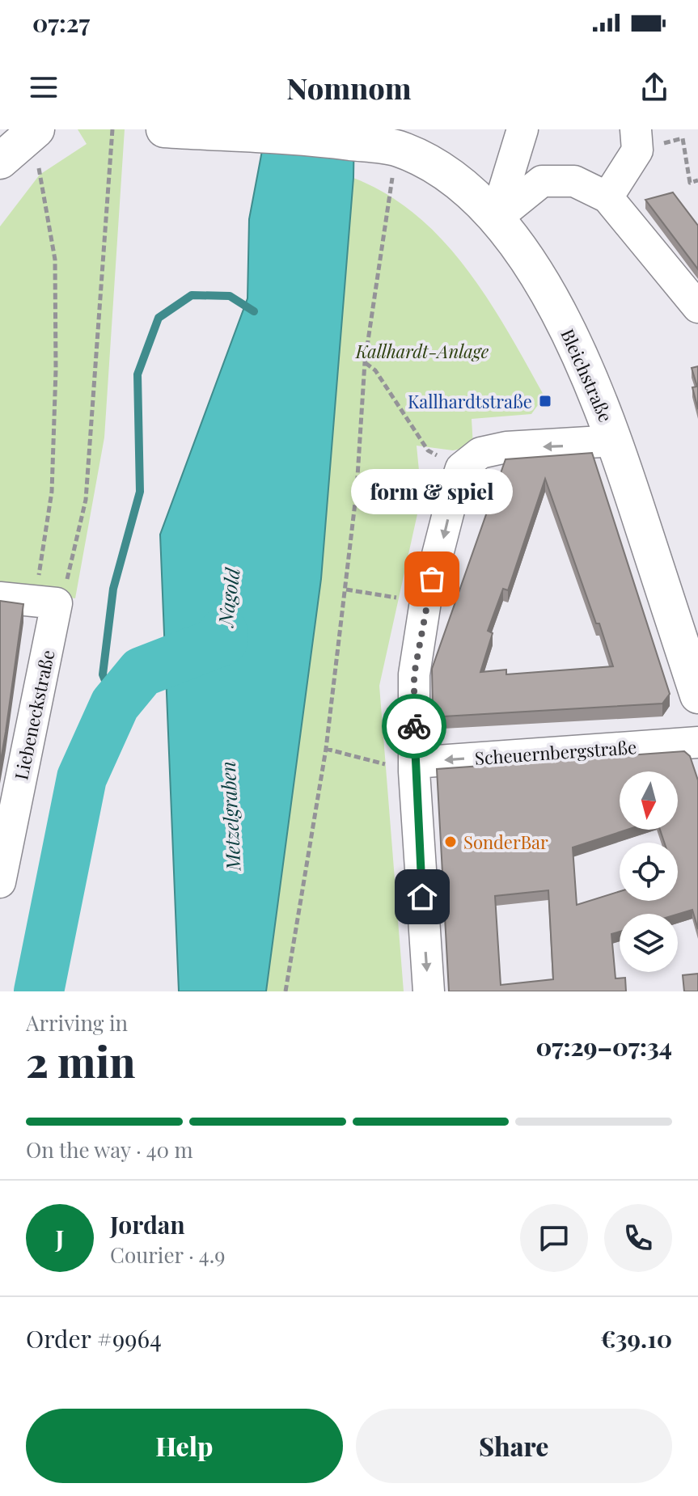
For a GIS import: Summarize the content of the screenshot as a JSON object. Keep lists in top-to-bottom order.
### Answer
{
  "streets": {
    "street": ["Bleichstraße", "Liebeneckstraße", "Scheuernbergstraße"]
  },
  "one_way": ["Scheuernbergstraße"],
  "water": ["Nagold", "Metzelgraben"],
  "parks": ["Kallhardt-Anlage"],
  "places": {
    "transit": ["Kallhardtstraße"],
    "other": ["form & spiel", "SonderBar"]
  },
  "north": "bottom",
  "page": {
    "status": "07:27",
    "header": "Nomnom",
    "bubble": "form & spiel",
    "heading": ["2 min", "Arriving in", "07:29–07:34"],
    "panel": [
      "Jordan",
      "Courier · 4.9",
      "Order #9964",
      "€39.10"
    ],
    "bar": "On the way · 40 m",
    "round": "J",
    "buttons": ["Help", "Share"]
  }
}
